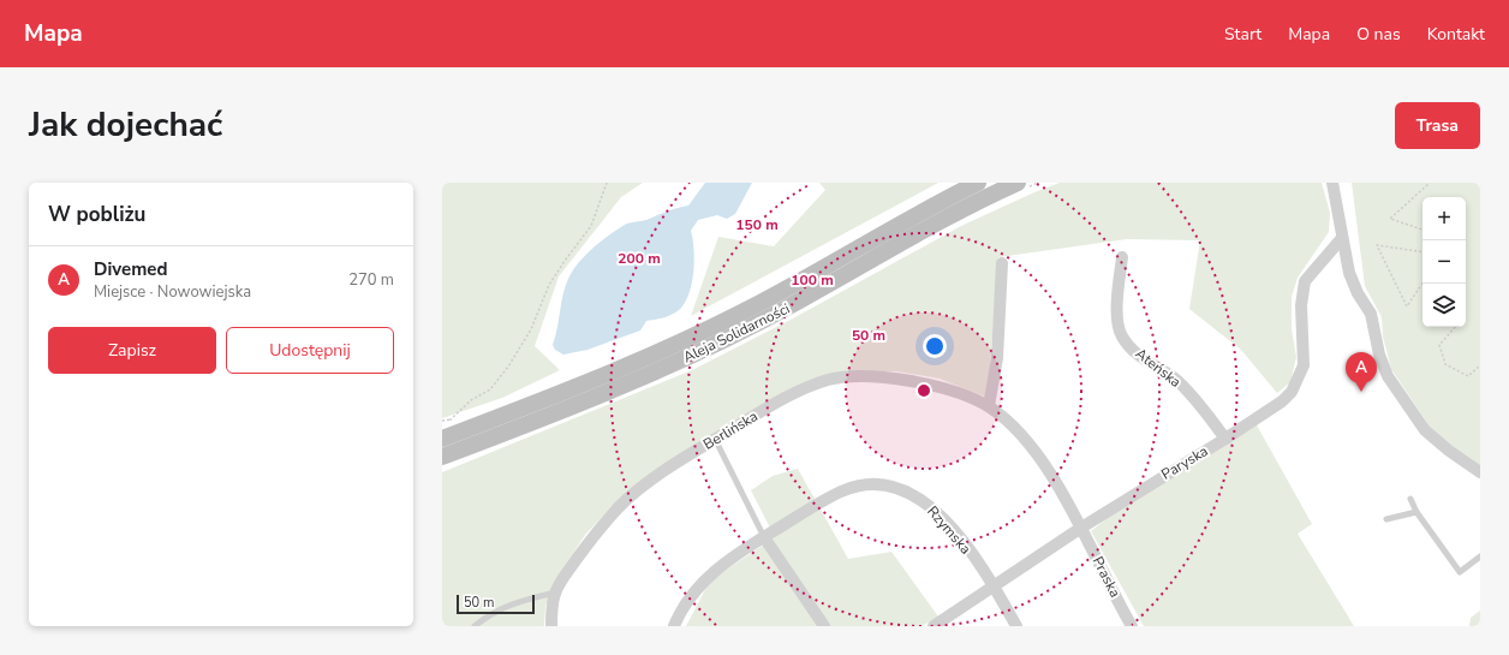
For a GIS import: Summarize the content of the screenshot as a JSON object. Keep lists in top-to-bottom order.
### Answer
{
  "streets": {
    "main road": ["Aleja Solidarności"],
    "street": [
      "Ateńska",
      "Berlińska",
      "Paryska",
      "Rzymska",
      "Praska"
    ]
  },
  "crossings": [
    ["Ateńska", "Paryska"],
    ["Berlińska", "Paryska"],
    ["Berlińska", "Praska"],
    ["Paryska", "Rzymska"],
    ["Paryska", "Praska"]
  ],
  "scale_bar": "50 m",
  "page": {
    "header": "Mapa",
    "nav": [
      "Start",
      "Mapa",
      "O nas",
      "Kontakt"
    ],
    "title": "Jak dojechać",
    "buttons": [
      "Trasa",
      ["Zapisz", "Udostępnij"]
    ],
    "heading": "W pobliżu",
    "map_buttons": ["+", "−"],
    "list": [
      {
        "mark": "A",
        "name": "Divemed",
        "note": "Miejsce · Nowowiejska",
        "value": "270 m"
      }
    ],
    "pins": "A",
    "scale": "50 m"
  },
  "rings": [
    "150 m",
    "200 m",
    "100 m",
    "50 m"
  ]
}
